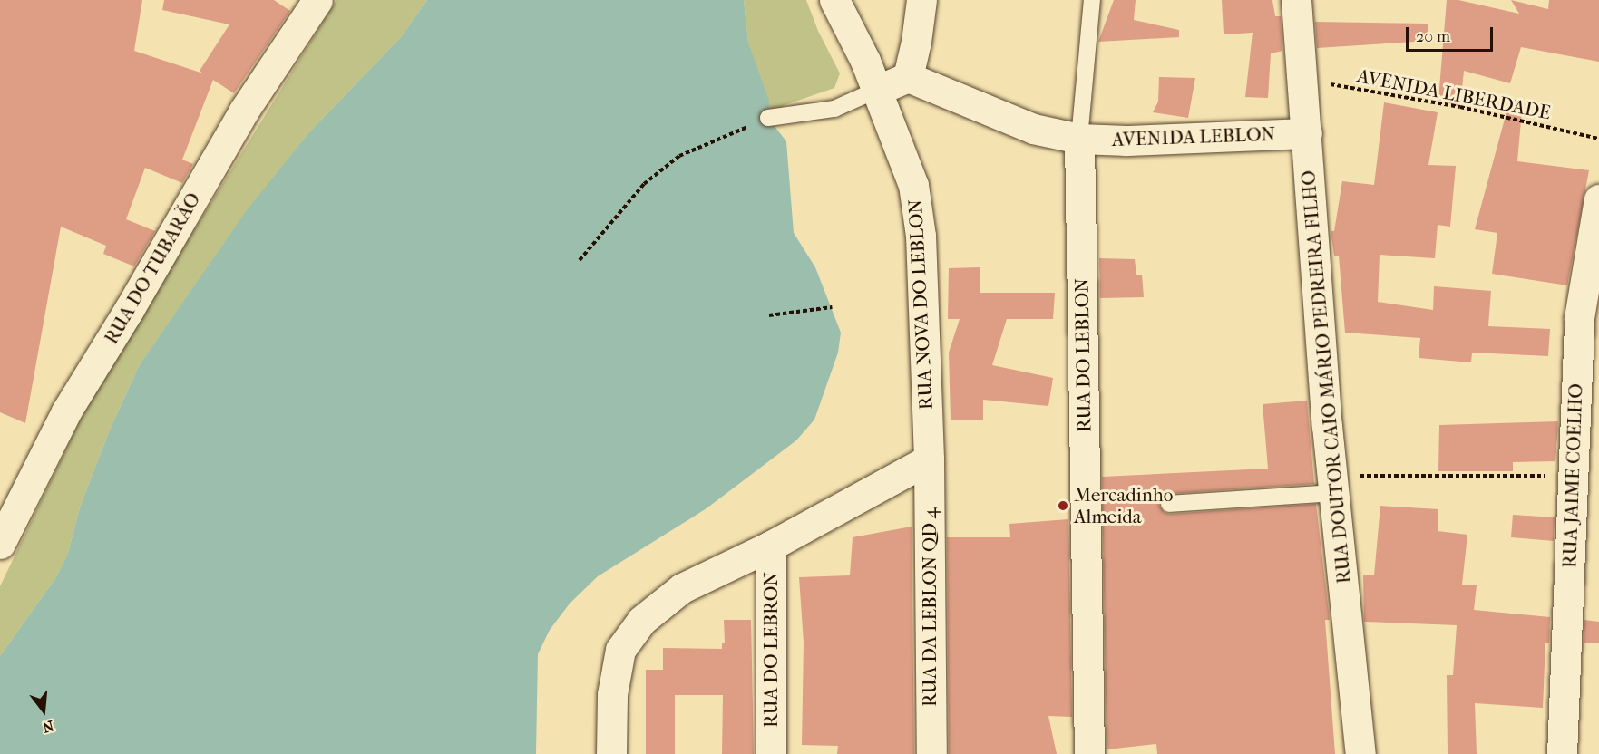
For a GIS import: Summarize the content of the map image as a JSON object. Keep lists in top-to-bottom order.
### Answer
{
  "streets": {
    "street": [
      "AVENIDA LEBLON",
      "RUA DO TUBARÃO",
      "RUA NOVA DO LEBLON",
      "RUA DO LEBLON",
      "RUA DOUTOR CAIO MÁRIO PEDREIRA FILHO",
      "RUA JAIME COELHO",
      "RUA DA LEBLON QD 4",
      "RUA DO LEBRON"
    ],
    "path": ["AVENIDA LIBERDADE"]
  },
  "crossings": [
    ["AVENIDA LIBERDADE", "RUA DOUTOR CAIO MÁRIO PEDREIRA FILHO"],
    ["AVENIDA LEBLON", "RUA DO LEBLON"],
    ["AVENIDA LEBLON", "RUA DOUTOR CAIO MÁRIO PEDREIRA FILHO"],
    ["RUA NOVA DO LEBLON", "RUA DA LEBLON QD 4"],
    ["RUA NOVA DO LEBLON", "RUA DO LEBRON"],
    ["RUA DA LEBLON QD 4", "RUA DO LEBRON"]
  ],
  "places": ["Mercadinho Almeida"],
  "scale_bar": "20 m",
  "north": "bottom"
}
